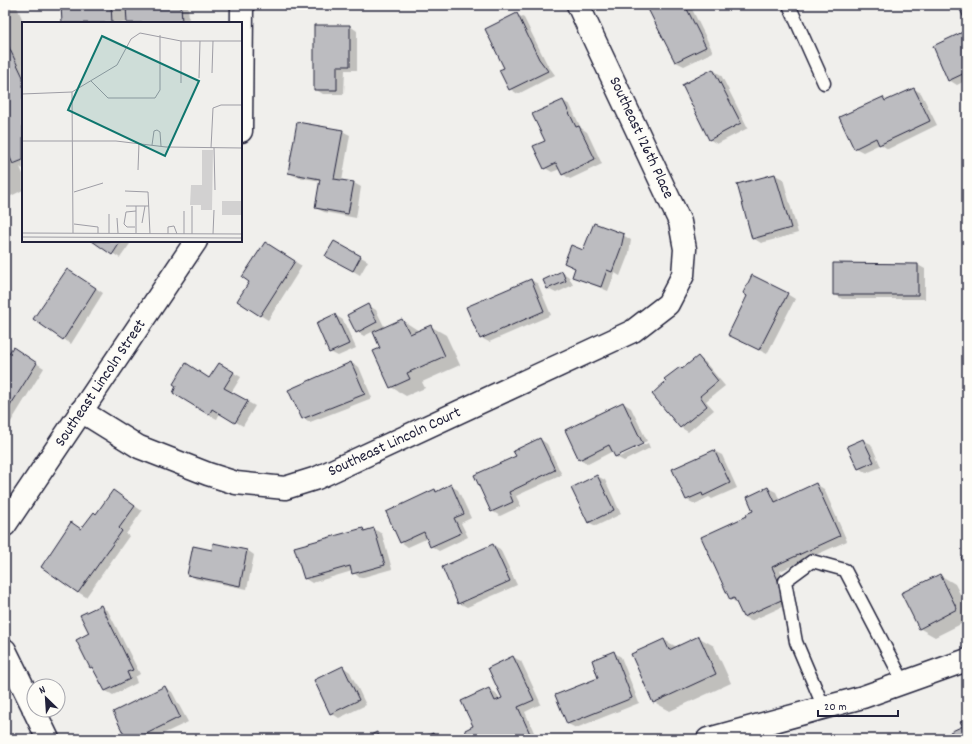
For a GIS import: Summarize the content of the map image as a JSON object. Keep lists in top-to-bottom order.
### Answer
{
  "streets": {
    "street": ["Southeast 126th Place", "Southeast Lincoln Street", "Southeast Lincoln Court"]
  },
  "crossings": [
    ["Southeast 126th Place", "Southeast Lincoln Court"],
    ["Southeast Lincoln Street", "Southeast Lincoln Court"]
  ],
  "scale_bar": "20 m",
  "north": "top left"
}
